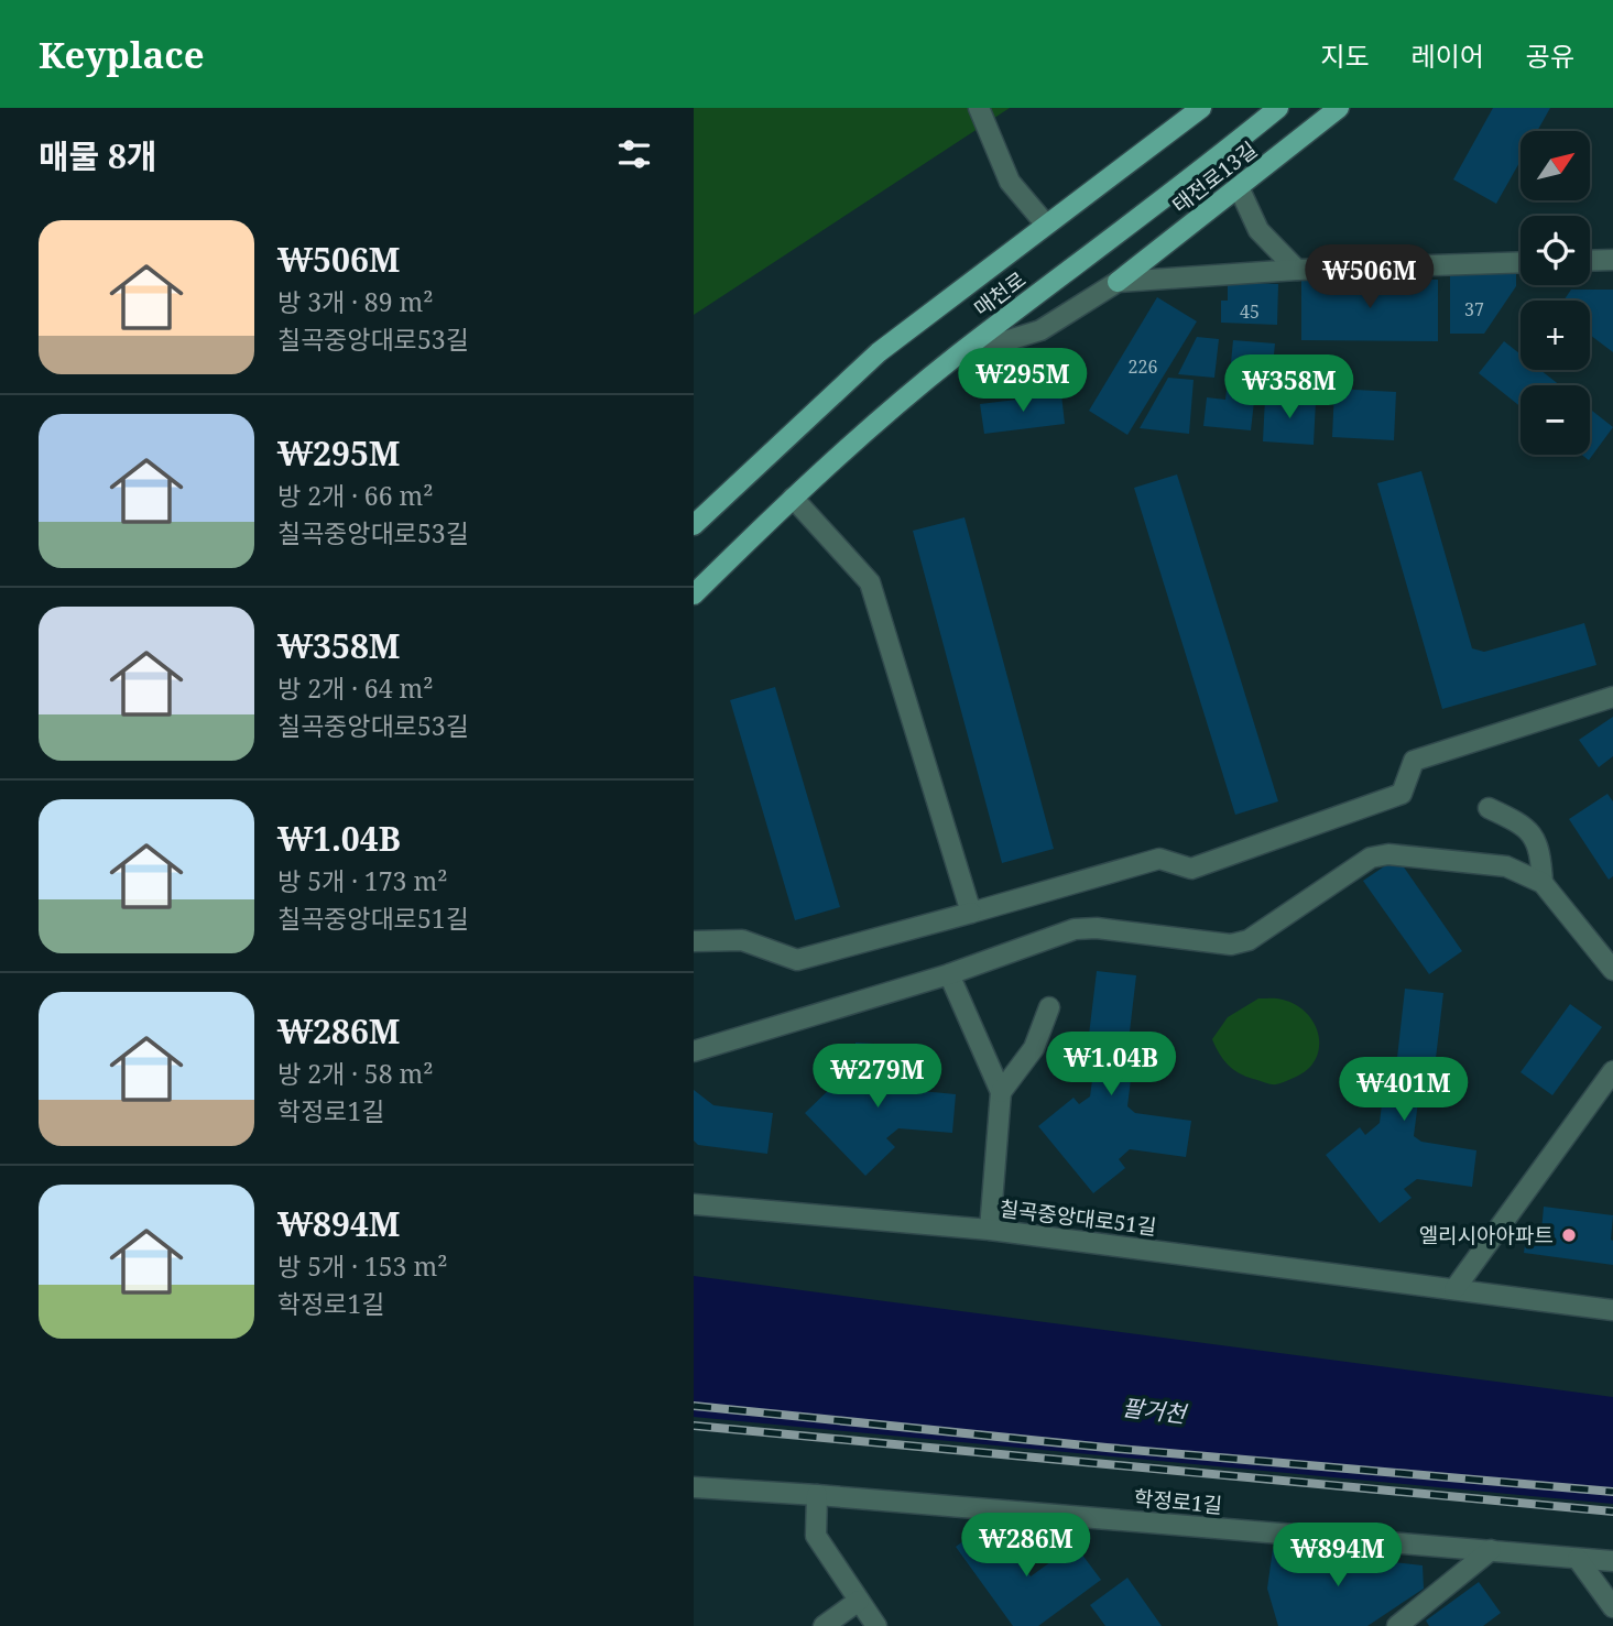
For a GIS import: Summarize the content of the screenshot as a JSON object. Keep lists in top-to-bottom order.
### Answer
{
  "streets": {
    "main road": ["태전로13길", "매천로"],
    "street": ["칠곡중앙대로51길", "학정로1길"]
  },
  "water": ["팔거천"],
  "places": ["엘리시아아파트"],
  "house_numbers": ["37", "45", "226"],
  "north": "top right",
  "page": {
    "header": "Keyplace",
    "nav": ["지도", "레이어", "공유"],
    "heading": "매물 8개",
    "map_buttons": ["+", "−"],
    "list": [
      {
        "name": "₩506M",
        "note": "방 3개 · 89 m² · 칠곡중앙대로53길"
      },
      {
        "name": "₩295M",
        "note": "방 2개 · 66 m² · 칠곡중앙대로53길"
      },
      {
        "name": "₩358M",
        "note": "방 2개 · 64 m² · 칠곡중앙대로53길"
      },
      {
        "name": "₩1.04B",
        "note": "방 5개 · 173 m² · 칠곡중앙대로51길"
      },
      {
        "name": "₩286M",
        "note": "방 2개 · 58 m² · 학정로1길"
      },
      {
        "name": "₩894M",
        "note": "방 5개 · 153 m² · 학정로1길"
      }
    ],
    "price": [
      "₩506M",
      "₩295M",
      "₩358M",
      "₩1.04B",
      "₩279M",
      "₩401M",
      "₩286M",
      "₩894M"
    ]
  }
}
